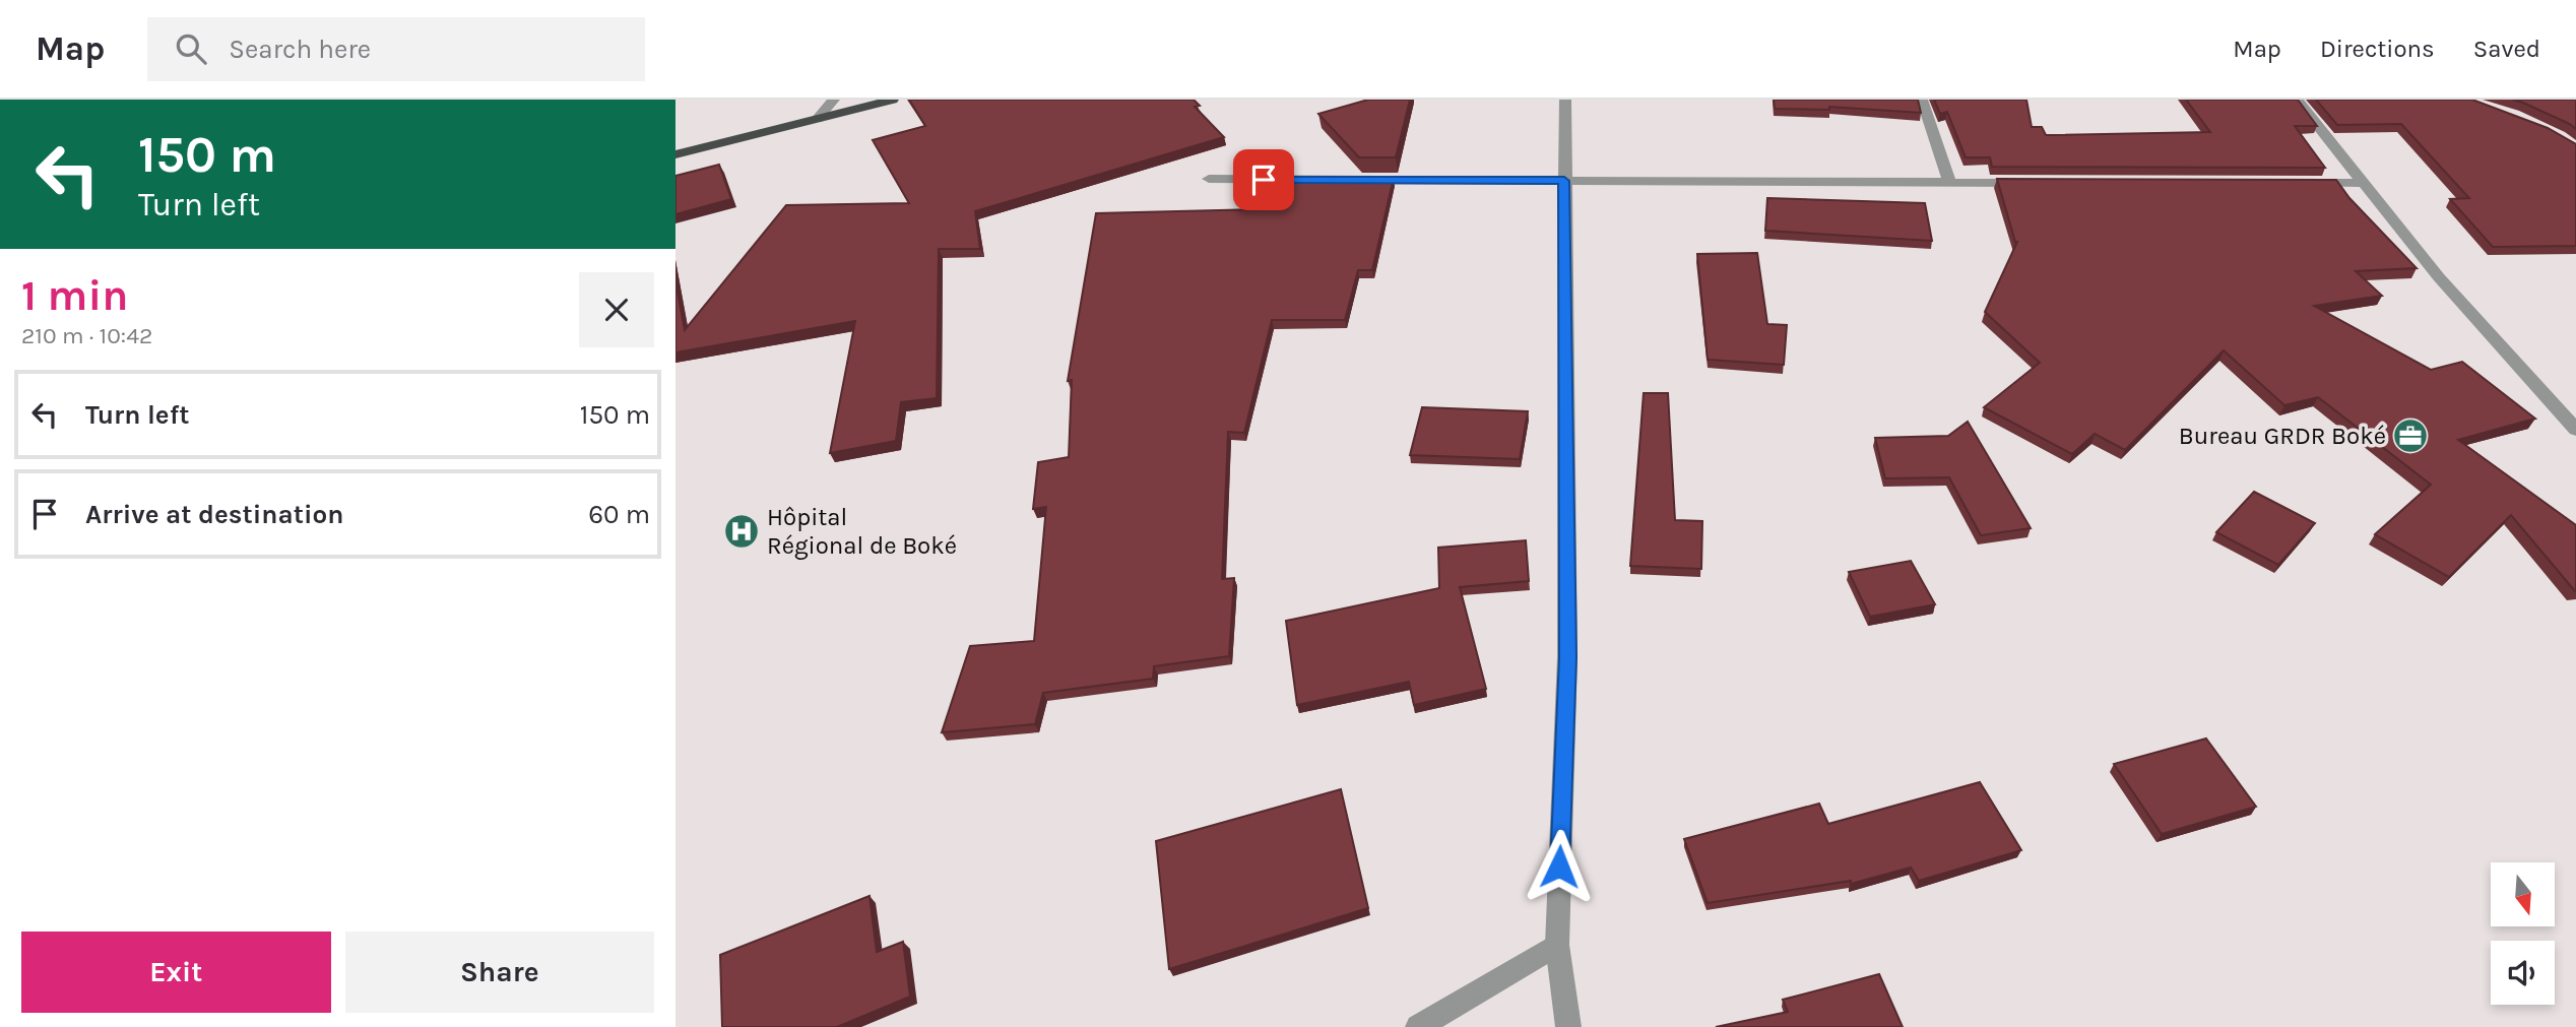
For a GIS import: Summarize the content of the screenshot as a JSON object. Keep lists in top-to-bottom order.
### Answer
{
  "places": {
    "office": ["Bureau GRDR Boké"],
    "hospital": ["Hôpital Régional de Boké"]
  },
  "north": "bottom",
  "page": {
    "header": "Map",
    "search": "Search here",
    "nav": ["Map", "Directions", "Saved"],
    "turn": ["150 m", "Turn left"],
    "heading": ["1 min", "210 m · 10:42"],
    "list": [
      {
        "name": "Turn left",
        "value": "150 m"
      },
      {
        "name": "Arrive at destination",
        "value": "60 m"
      }
    ],
    "buttons": ["Exit", "Share"]
  }
}
